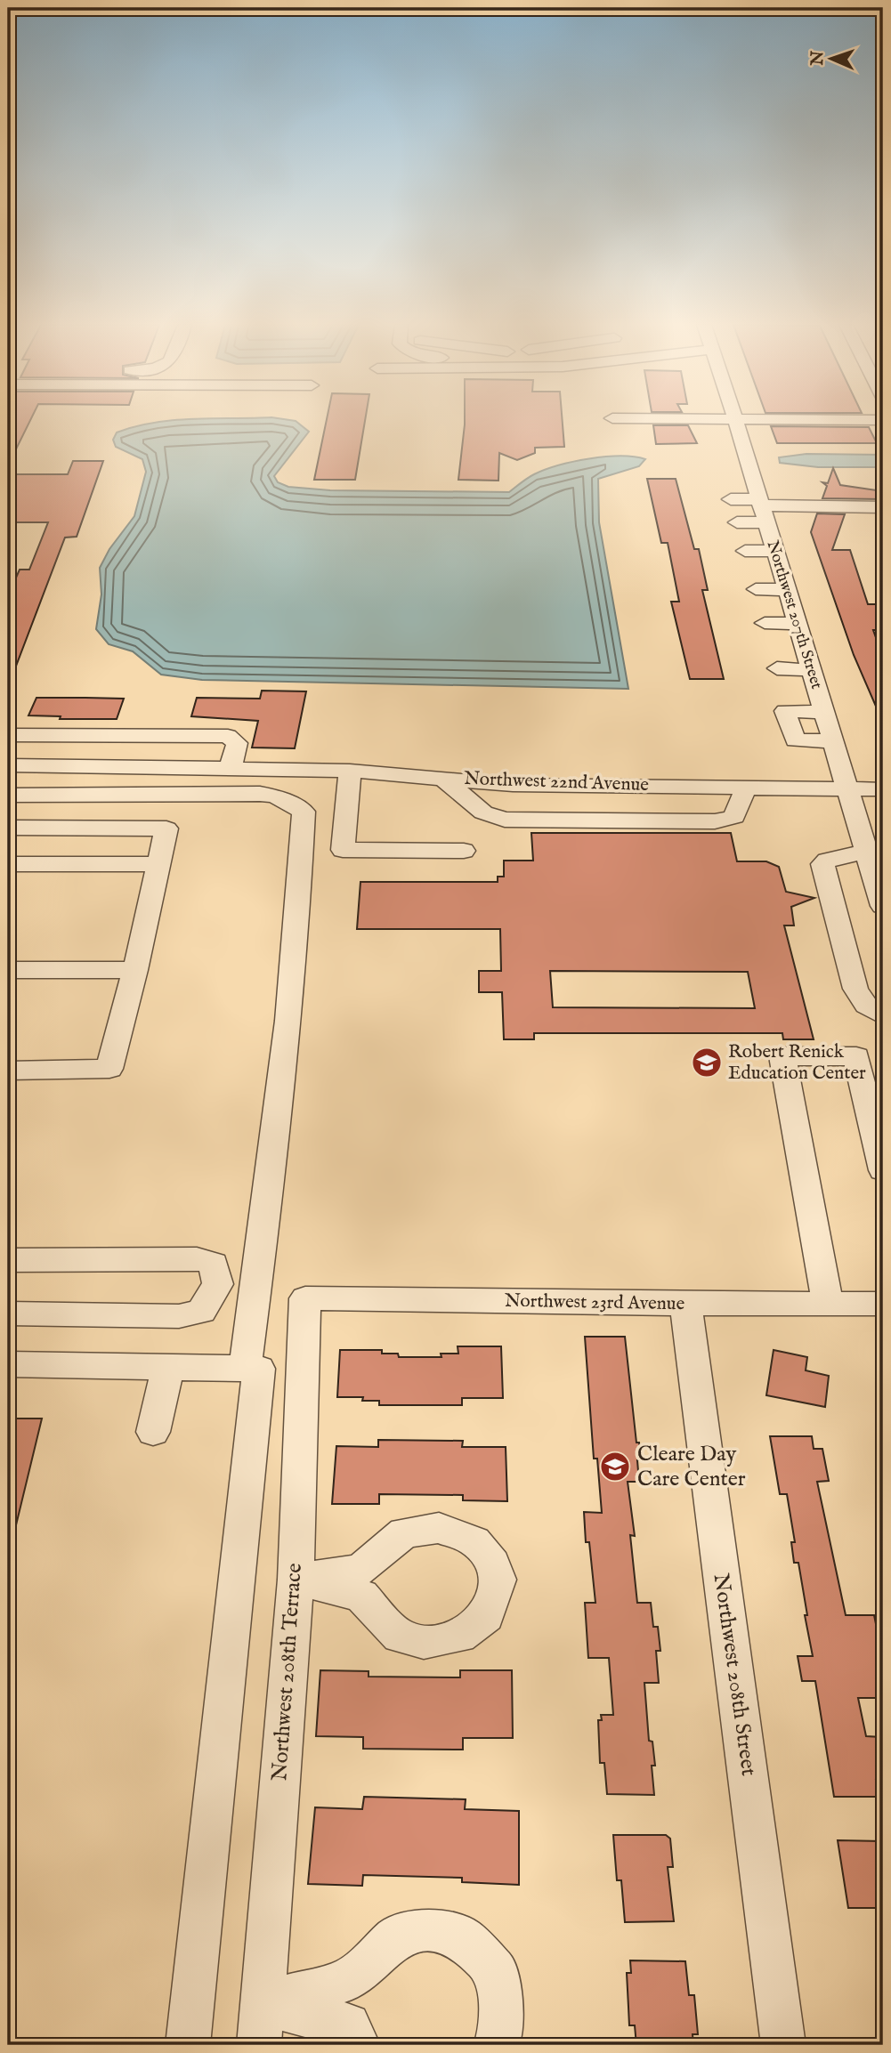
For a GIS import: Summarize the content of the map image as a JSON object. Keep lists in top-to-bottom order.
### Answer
{
  "streets": {
    "street": [
      "Northwest 207th Street",
      "Northwest 22nd Avenue",
      "Northwest 23rd Avenue",
      "Northwest 208th Terrace",
      "Northwest 208th Street"
    ]
  },
  "crossings": [
    ["Northwest 207th Street", "Northwest 22nd Avenue"],
    ["Northwest 23rd Avenue", "Northwest 208th Terrace"],
    ["Northwest 23rd Avenue", "Northwest 208th Street"]
  ],
  "places": {
    "school or university": ["Robert Renick Education Center", "Cleare Day Care Center"]
  },
  "north": "left"
}
